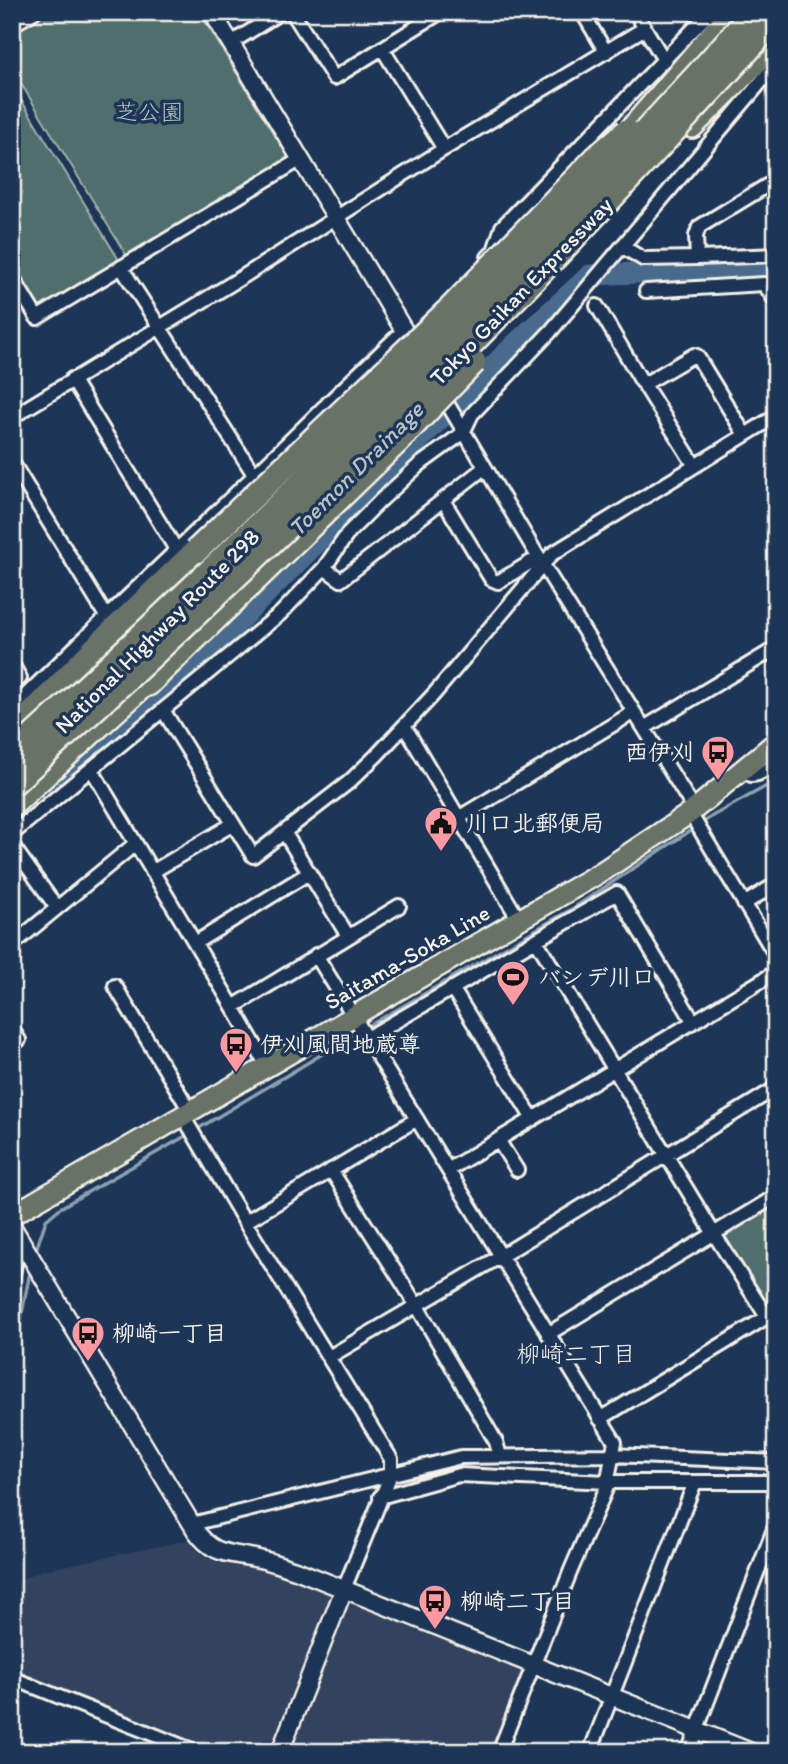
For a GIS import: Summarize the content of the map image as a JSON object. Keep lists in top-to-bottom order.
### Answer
{
  "streets": {
    "highway": ["Tokyo Gaikan Expressway", "National Highway Route 298"],
    "main road": ["Saitama-Soka Line"]
  },
  "districts": ["柳崎二丁目"],
  "water": ["Toemon Drainage"],
  "parks": ["芝公園"],
  "places": {
    "bus stop": [
      "西伊刈",
      "伊刈風間地蔵尊",
      "柳崎一丁目",
      "柳崎二丁目"
    ],
    "public building": ["川口北郵便局"],
    "sports": ["バンデ川口"]
  }
}
